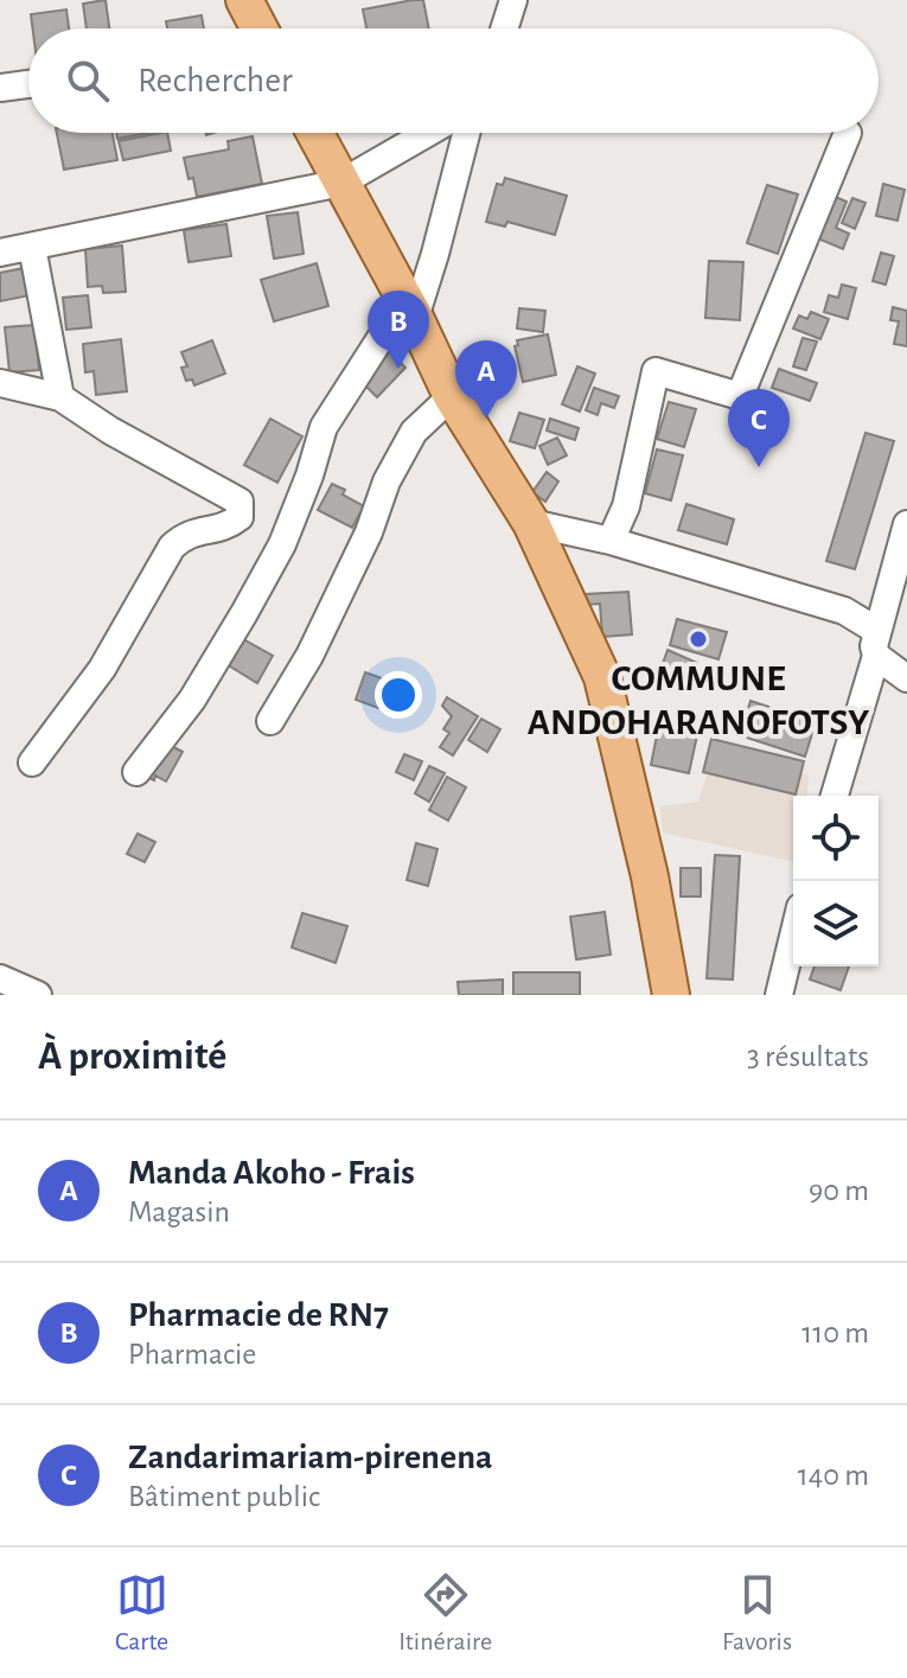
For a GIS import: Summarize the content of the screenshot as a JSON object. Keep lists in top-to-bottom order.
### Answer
{
  "places": ["COMMUNE ANDOHARANOFOTSY"],
  "page": {
    "search": "Rechercher",
    "pins": ["B", "A", "C"],
    "heading": ["À proximité", "3 résultats"],
    "list": [
      {
        "mark": "A",
        "name": "Manda Akoho - Frais",
        "note": "Magasin",
        "value": "90 m"
      },
      {
        "mark": "B",
        "name": "Pharmacie de RN7",
        "note": "Pharmacie",
        "value": "110 m"
      },
      {
        "mark": "C",
        "name": "Zandarimariam-pirenena",
        "note": "Bâtiment public",
        "value": "140 m"
      }
    ],
    "nav": ["Carte", "Itinéraire", "Favoris"]
  }
}
